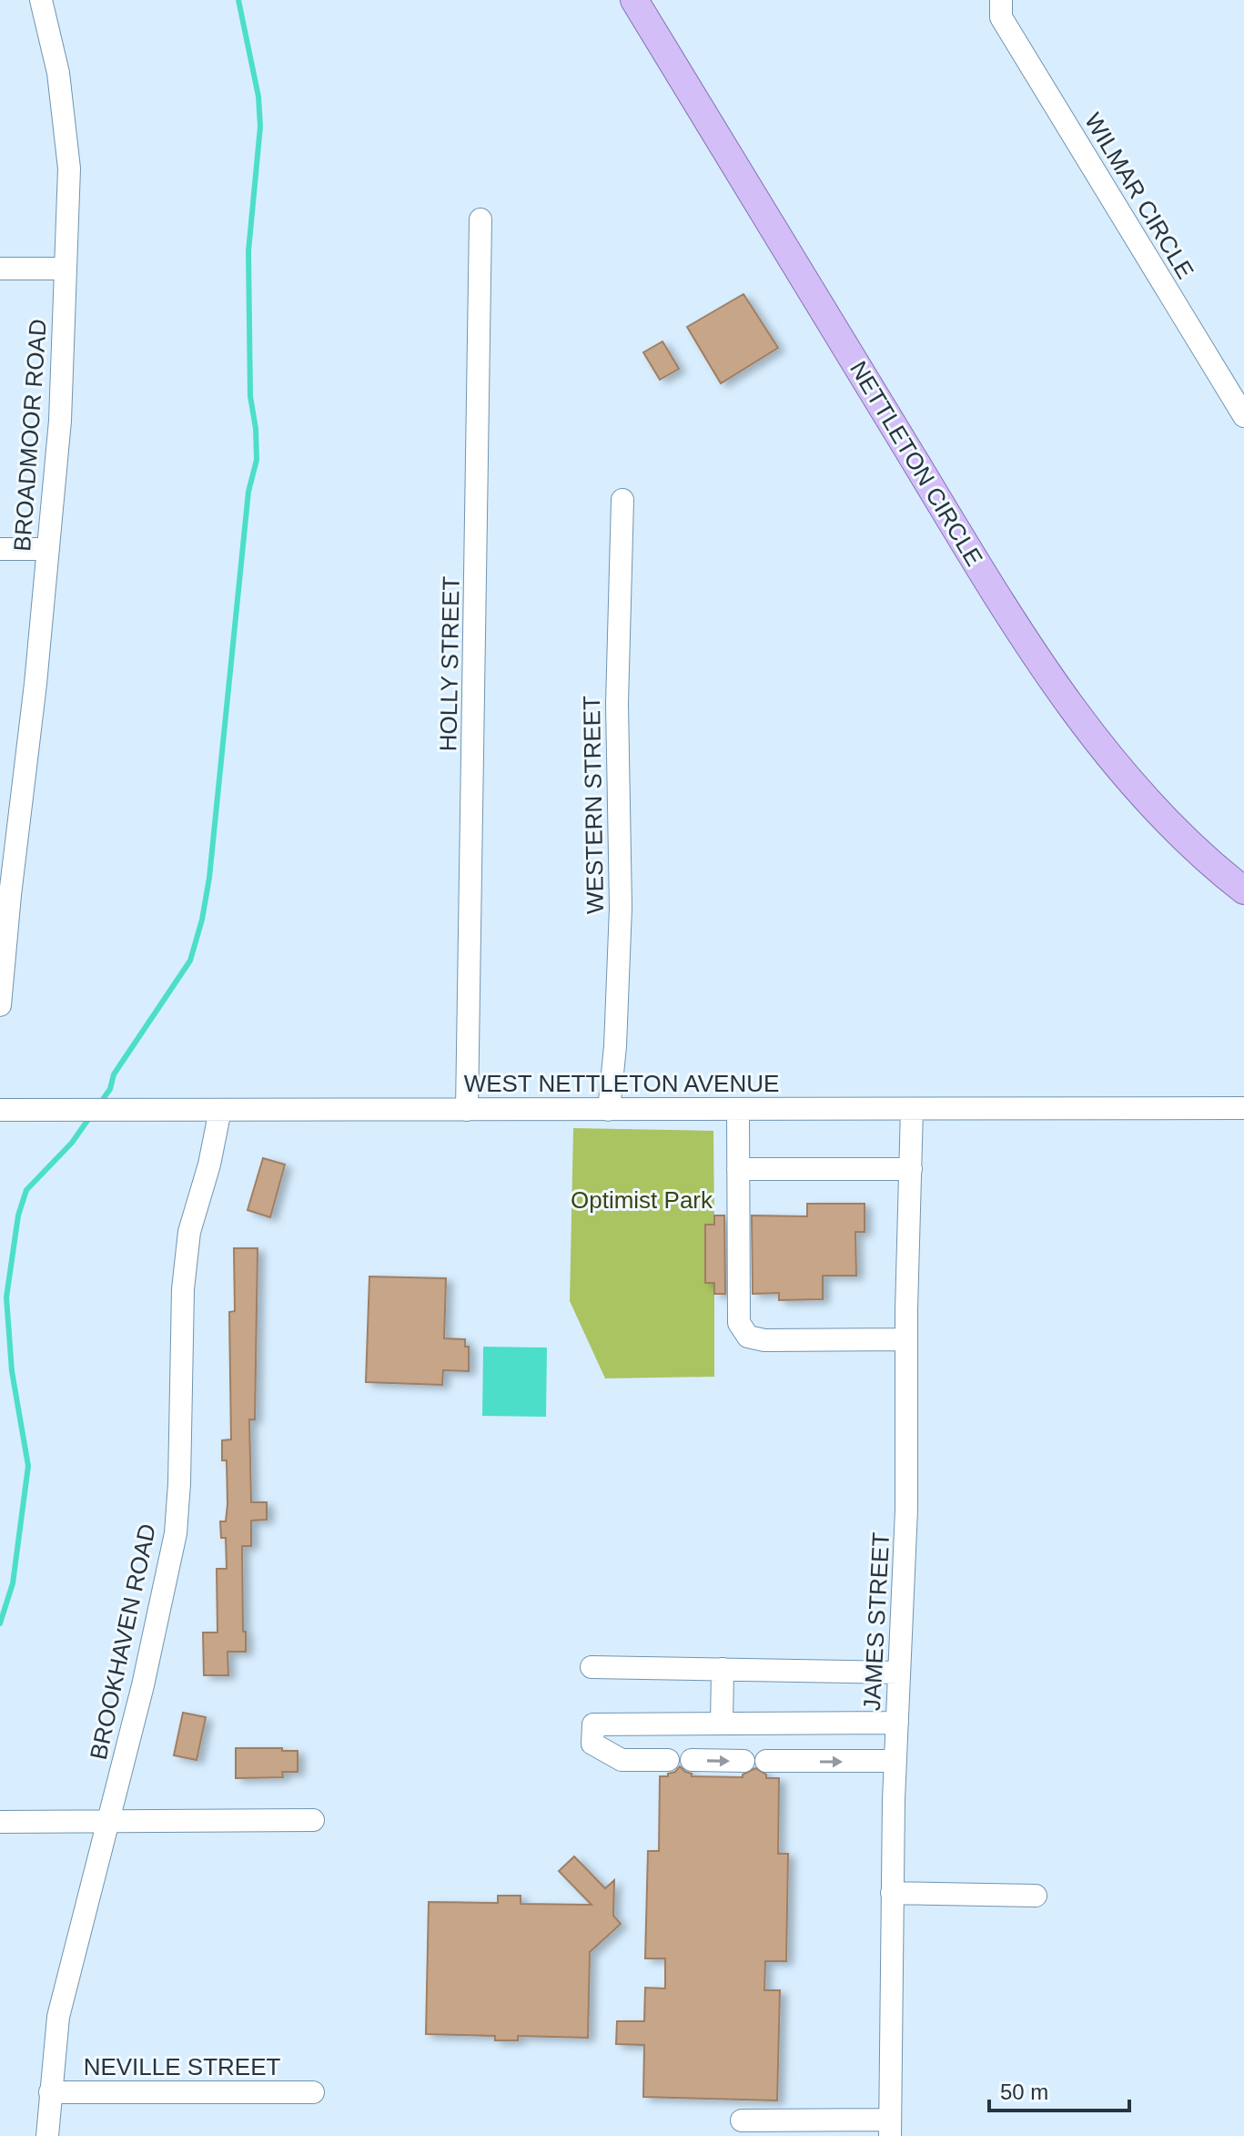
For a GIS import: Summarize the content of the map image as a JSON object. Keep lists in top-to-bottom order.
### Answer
{
  "streets": {
    "main road": ["NETTLETON CIRCLE"],
    "street": [
      "WILMAR CIRCLE",
      "BROADMOOR ROAD",
      "HOLLY STREET",
      "WESTERN STREET",
      "WEST NETTLETON AVENUE",
      "JAMES STREET",
      "BROOKHAVEN ROAD",
      "NEVILLE STREET"
    ]
  },
  "crossings": [
    ["HOLLY STREET", "WEST NETTLETON AVENUE"],
    ["WESTERN STREET", "WEST NETTLETON AVENUE"],
    ["WEST NETTLETON AVENUE", "JAMES STREET"],
    ["WEST NETTLETON AVENUE", "BROOKHAVEN ROAD"],
    ["BROOKHAVEN ROAD", "NEVILLE STREET"]
  ],
  "parks": ["Optimist Park"],
  "scale_bar": "50 m"
}
